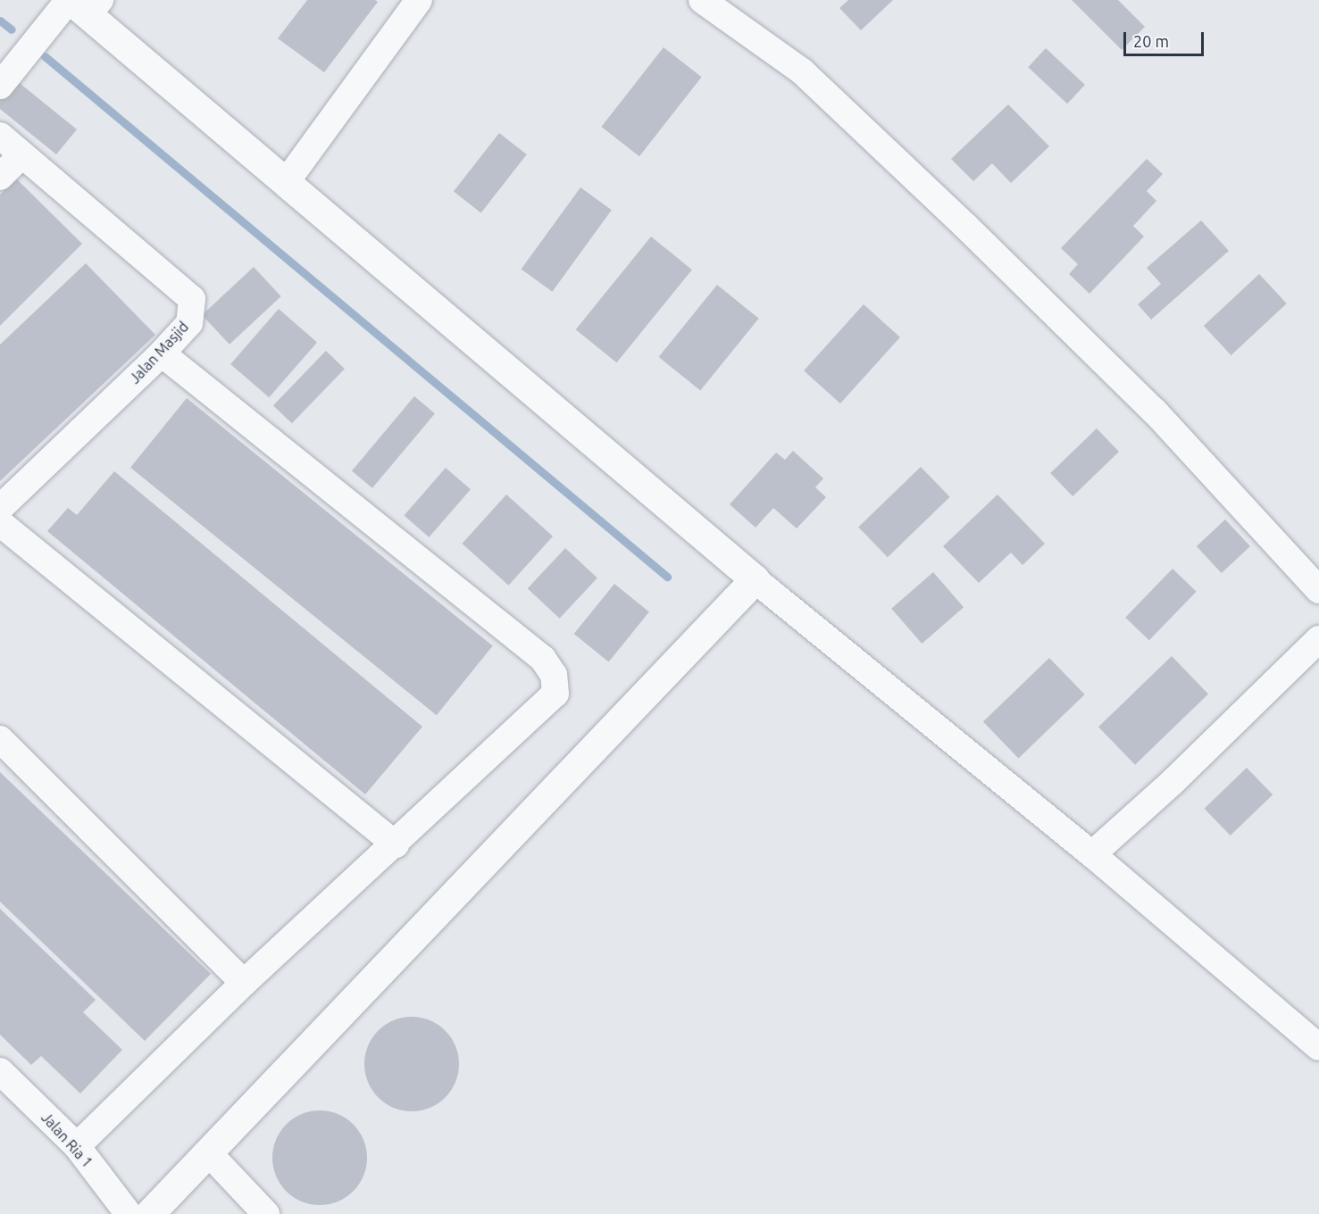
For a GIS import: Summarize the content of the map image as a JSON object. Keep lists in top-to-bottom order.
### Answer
{
  "streets": {
    "street": ["Jalan Masjid", "Jalan Ria 1"]
  },
  "scale_bar": "20 m"
}
